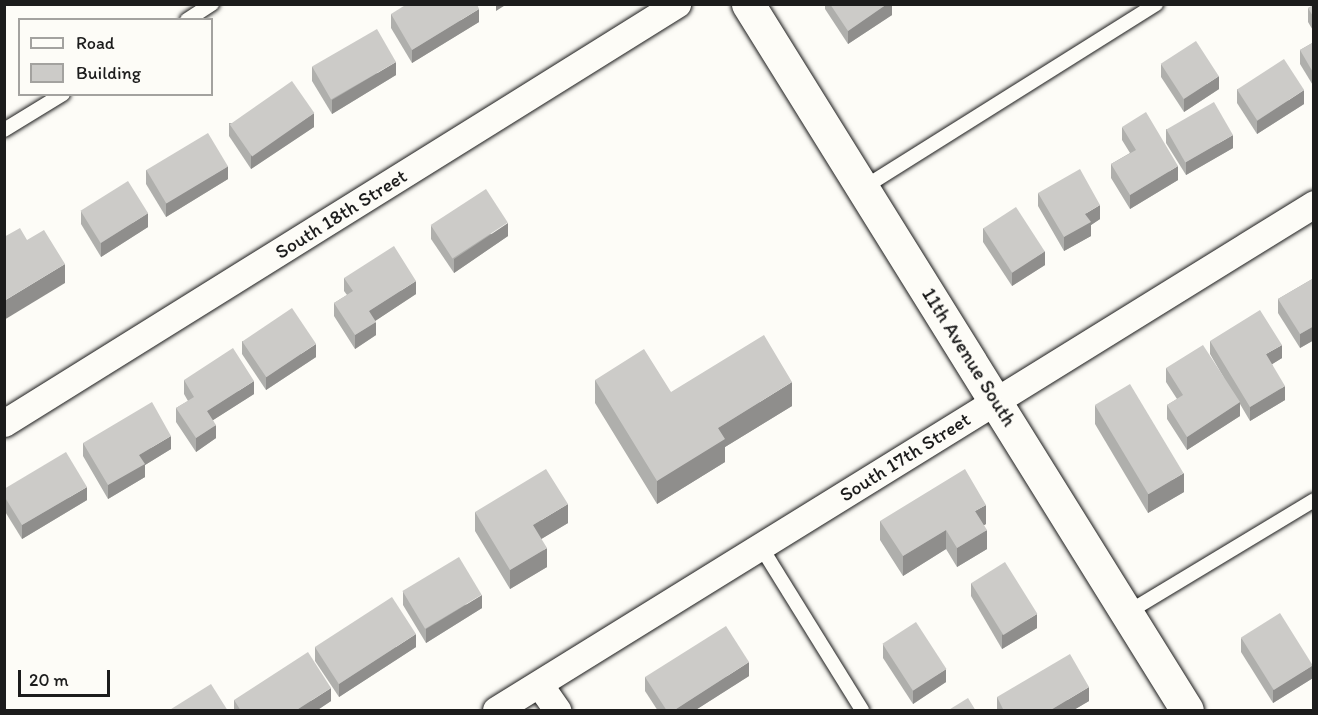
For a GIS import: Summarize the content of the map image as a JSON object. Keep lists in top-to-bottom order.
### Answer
{
  "streets": {
    "street": ["South 18th Street", "11th Avenue South", "South 17th Street"]
  },
  "crossings": [
    ["11th Avenue South", "South 17th Street"]
  ],
  "legend": ["Road", "Building"],
  "scale_bar": "20 m"
}
